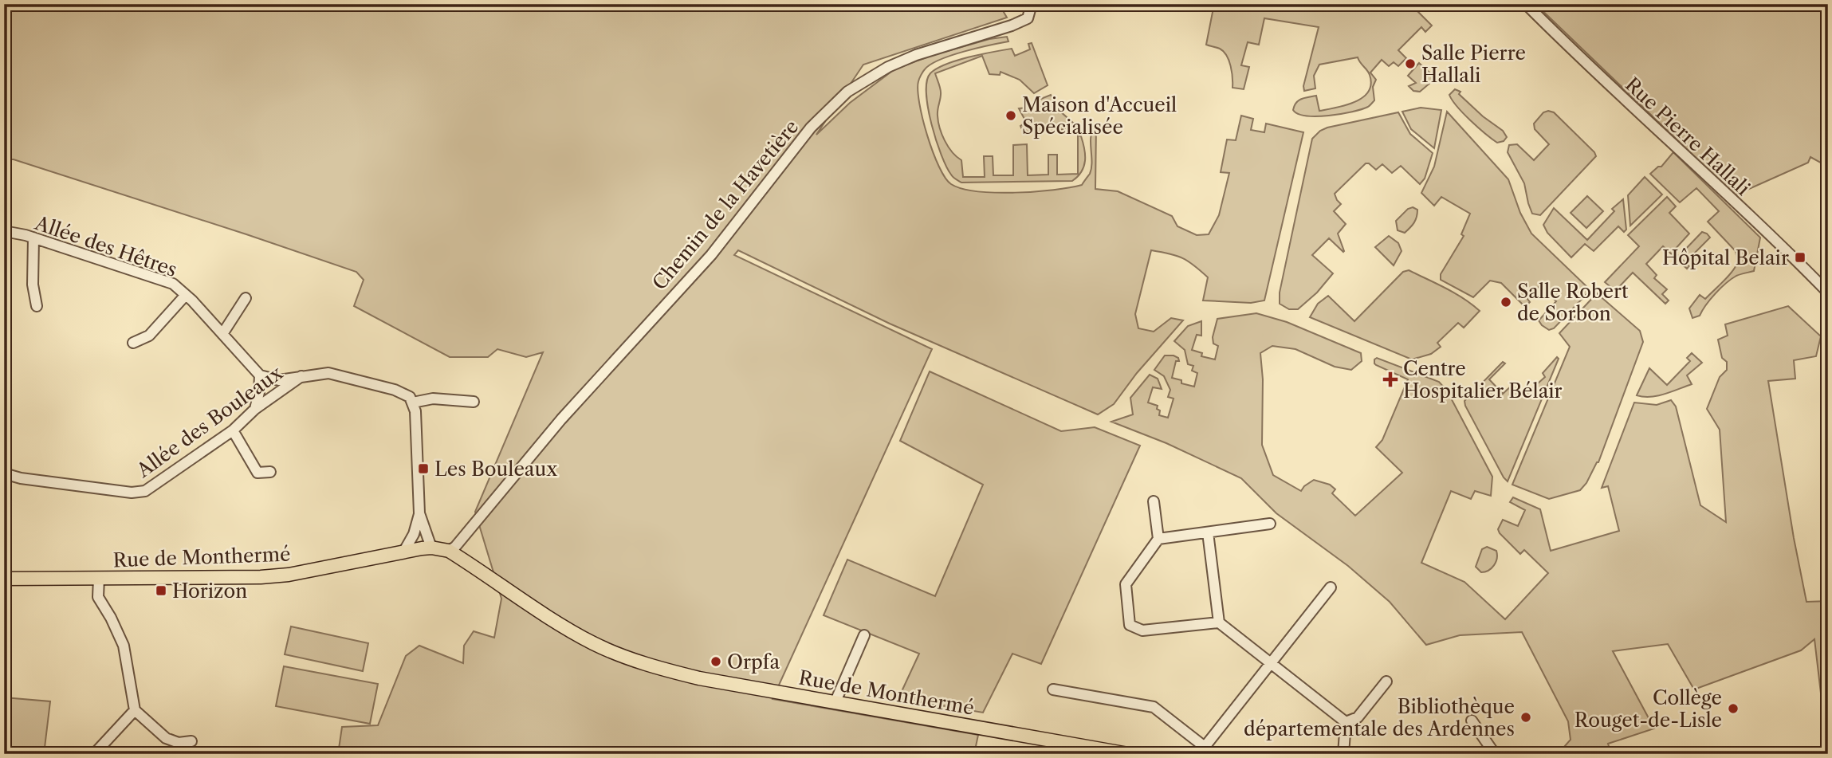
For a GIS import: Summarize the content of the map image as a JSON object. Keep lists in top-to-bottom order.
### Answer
{
  "streets": {
    "main road": ["Rue de Monthermé"],
    "street": [
      "Rue Pierre Hallali",
      "Chemin de la Havetière",
      "Allée des Hêtres",
      "Allée des Bouleaux"
    ]
  },
  "crossings": [
    ["Chemin de la Havetière", "Rue de Monthermé"],
    ["Allée des Hêtres", "Allée des Bouleaux"]
  ],
  "places": {
    "other": [
      "Salle Pierre Hallali",
      "Maison d'Accueil Spécialisée",
      "Salle Robert de Sorbon",
      "Orpfa",
      "Collège Rouget-de-Lisle",
      "Bibliothèque départementale des Ardennes"
    ],
    "transit": ["Hôpital Belair", "Les Bouleaux", "Horizon"],
    "health": ["Centre Hospitalier Bélair"]
  }
}
